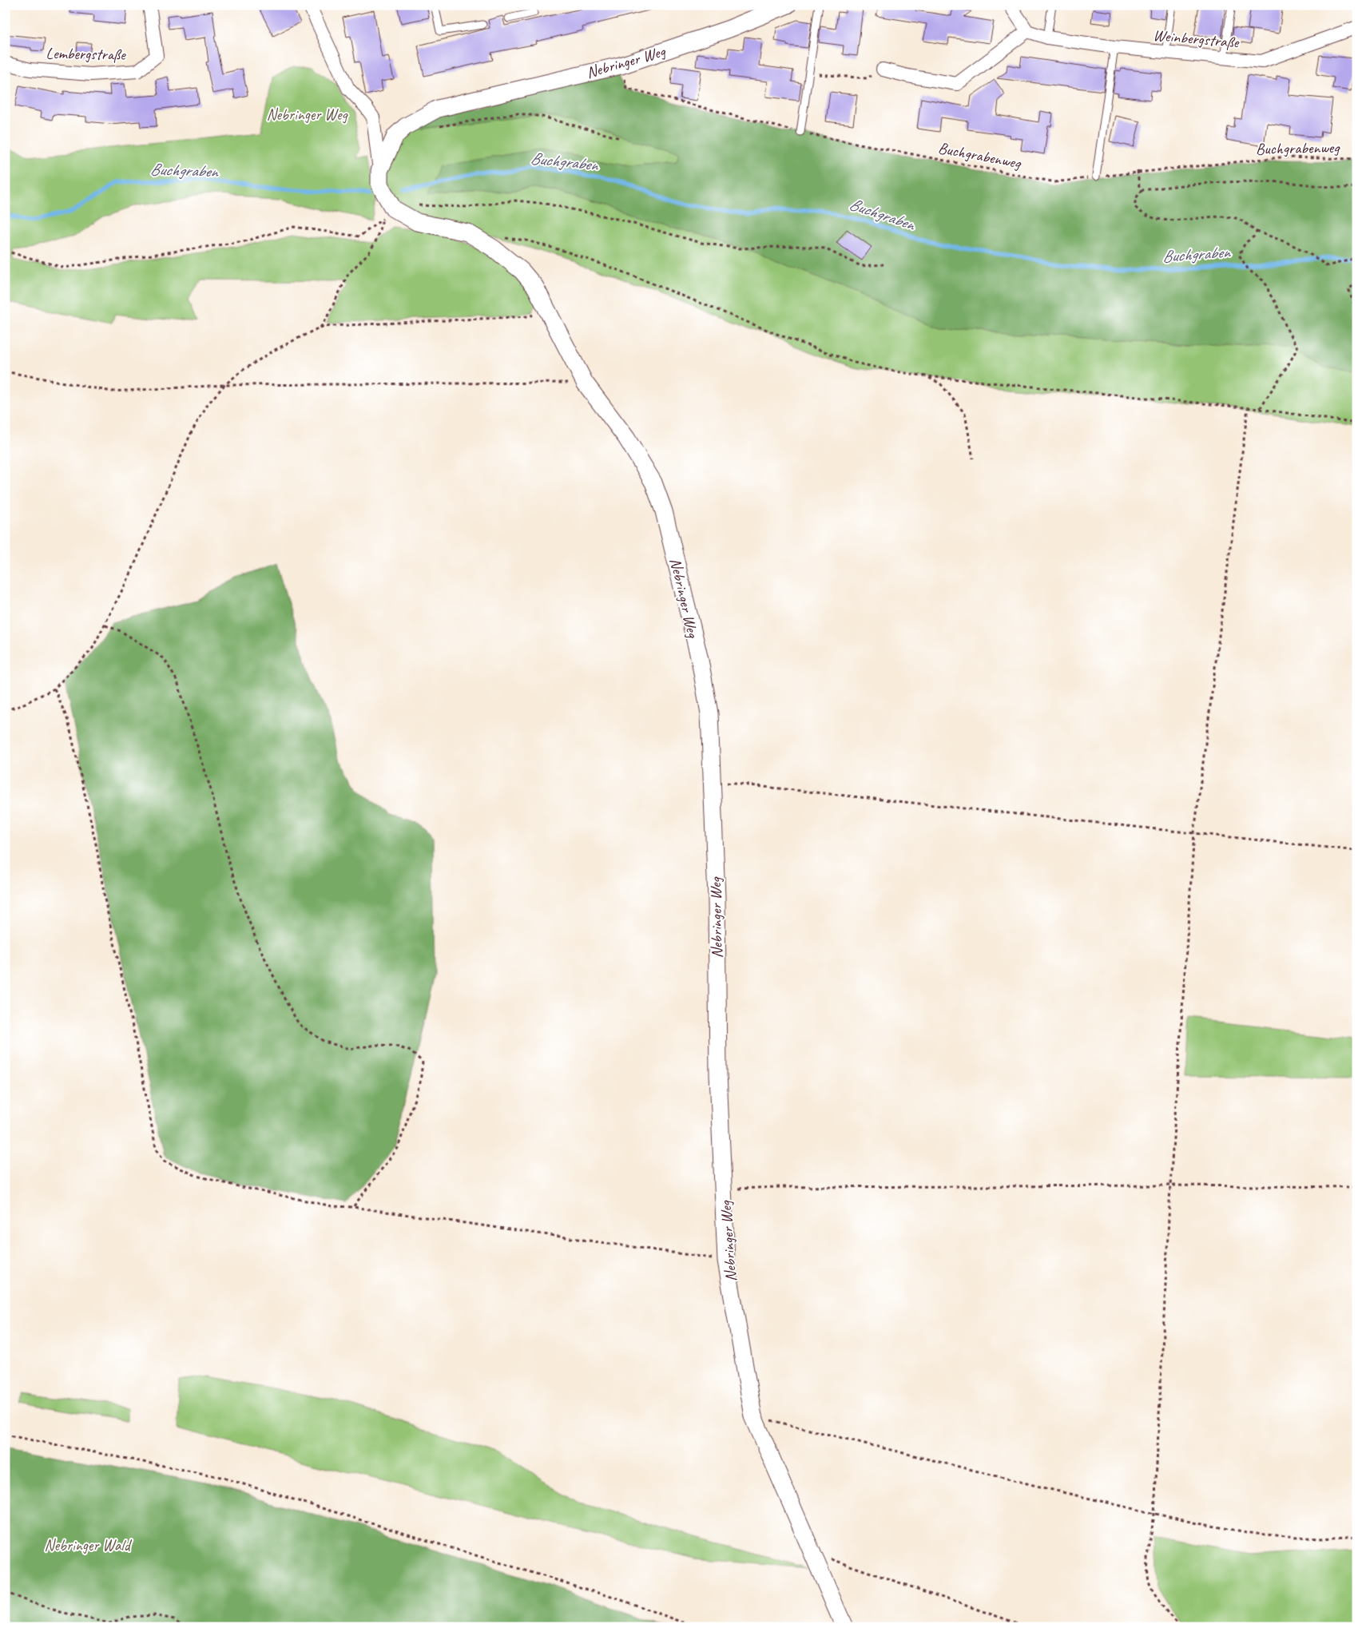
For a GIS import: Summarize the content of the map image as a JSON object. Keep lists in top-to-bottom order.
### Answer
{
  "streets": {
    "street": ["Weinbergstraße", "Lembergstraße", "Nebringer Weg"],
    "path": ["Buchgrabenweg"]
  },
  "crossings": [
    ["Nebringer Weg", "Buchgrabenweg"]
  ],
  "water": ["Buchgraben"],
  "parks": ["Nebringer Weg", "Nebringer Wald"]
}
